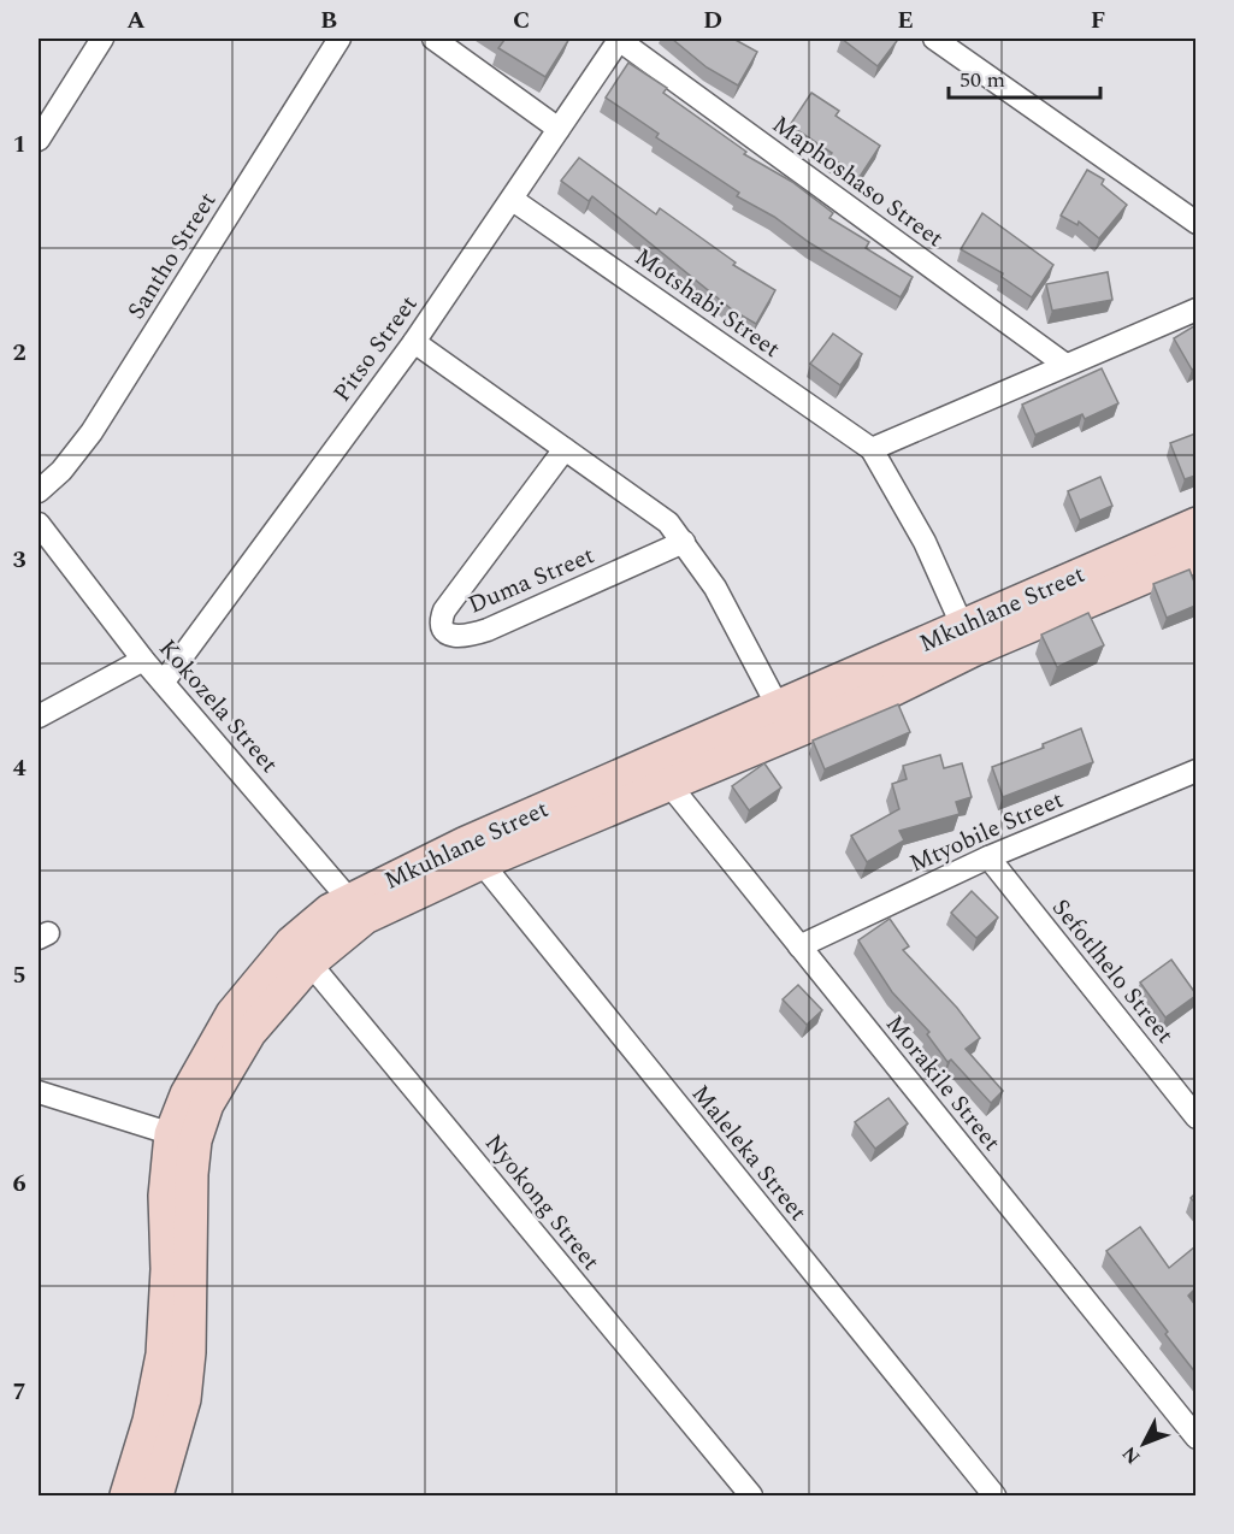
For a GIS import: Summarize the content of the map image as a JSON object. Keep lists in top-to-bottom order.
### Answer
{
  "streets": {
    "street": [
      "Maphoshaso Street",
      "Santho Street",
      "Motshabi Street",
      "Pitso Street",
      "Duma Street",
      "Mkuhlane Street",
      "Kokozela Street",
      "Mtyobile Street",
      "Sefotlhelo Street",
      "Morakile Street",
      "Maleleka Street",
      "Nyokong Street"
    ]
  },
  "crossings": [
    ["Maphoshaso Street", "Pitso Street"],
    ["Motshabi Street", "Pitso Street"],
    ["Motshabi Street", "Mkuhlane Street"],
    ["Pitso Street", "Kokozela Street"],
    ["Mkuhlane Street", "Kokozela Street"],
    ["Mkuhlane Street", "Morakile Street"],
    ["Mkuhlane Street", "Maleleka Street"],
    ["Mkuhlane Street", "Nyokong Street"],
    ["Mtyobile Street", "Sefotlhelo Street"],
    ["Mtyobile Street", "Morakile Street"]
  ],
  "scale_bar": "50 m",
  "north": "bottom left",
  "grid": {
    "columns": [
      "A",
      "B",
      "C",
      "D",
      "E",
      "F"
    ],
    "rows": [
      "1",
      "2",
      "3",
      "4",
      "5",
      "6",
      "7"
    ]
  }
}
